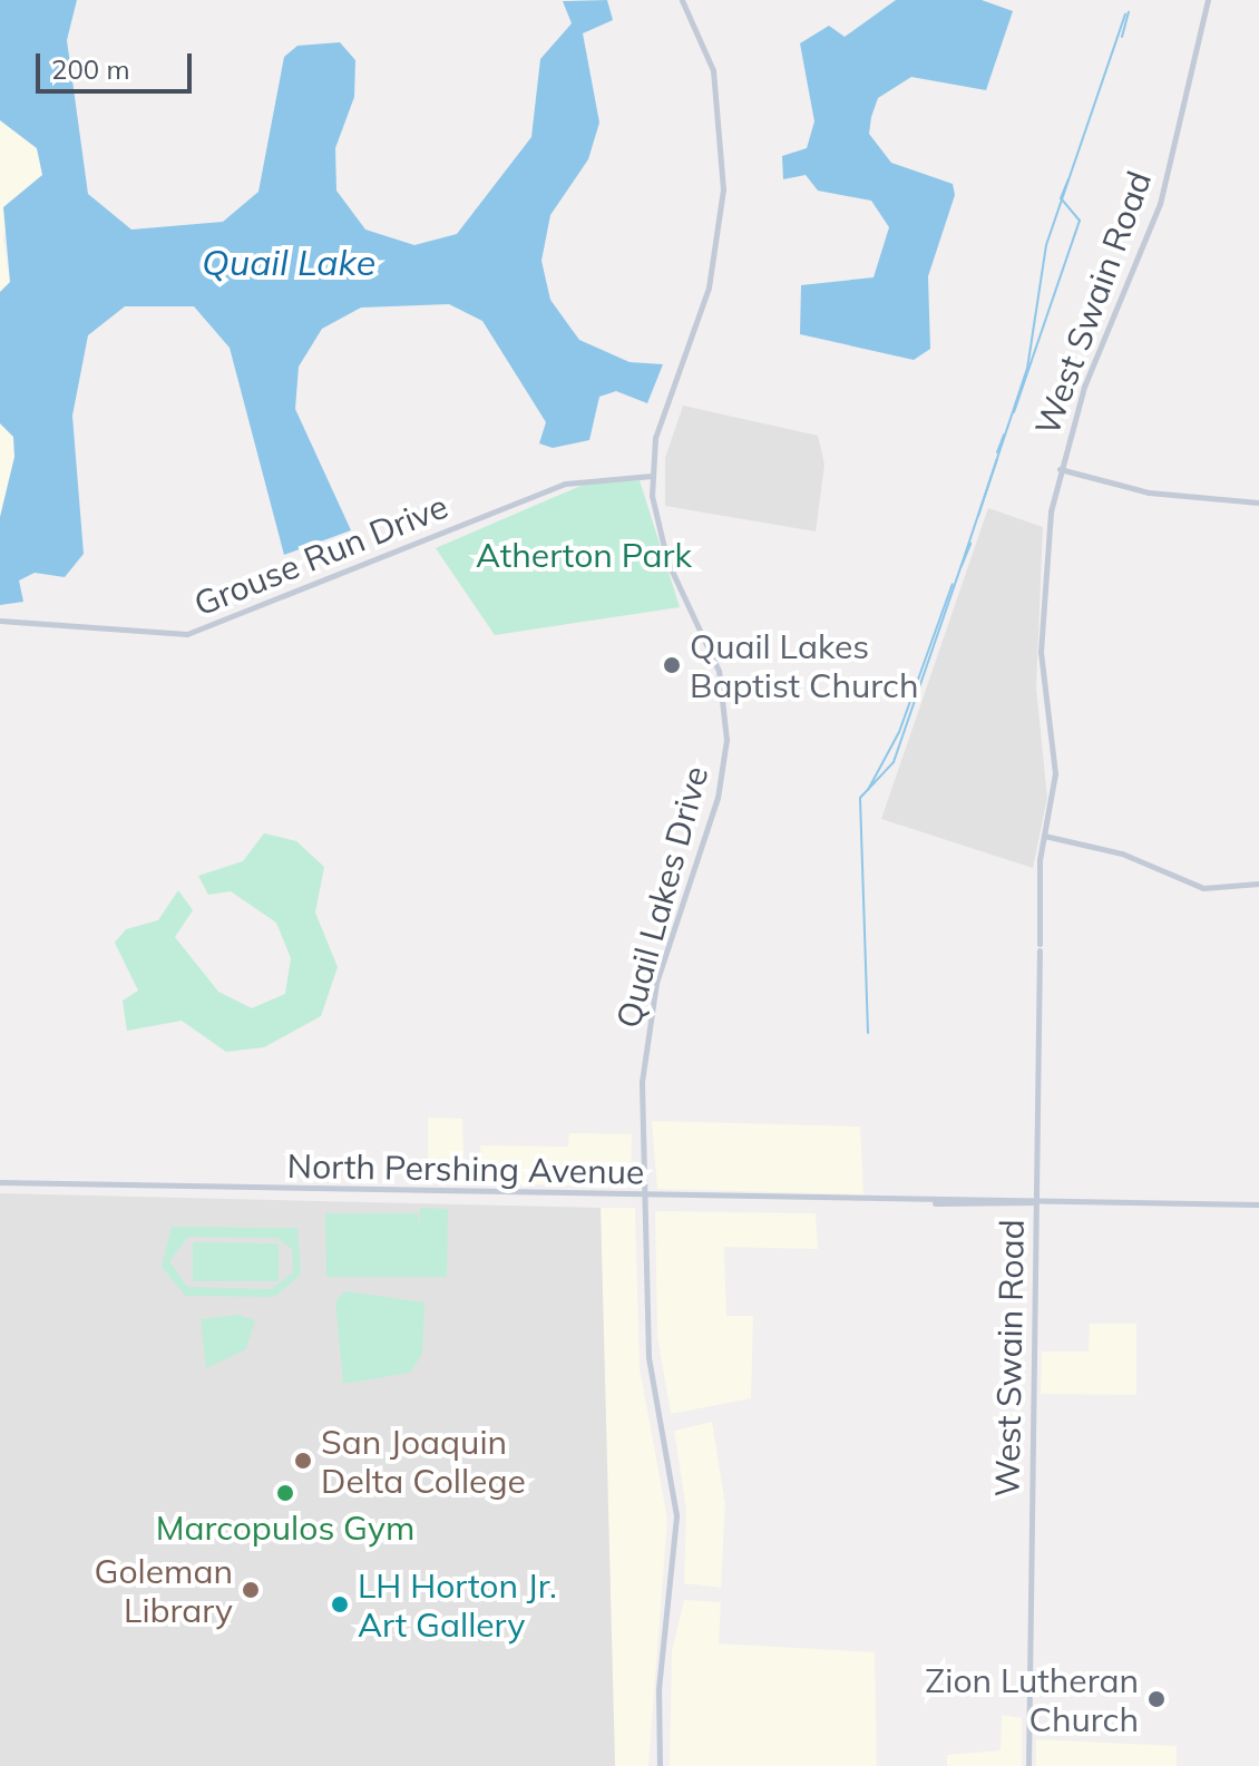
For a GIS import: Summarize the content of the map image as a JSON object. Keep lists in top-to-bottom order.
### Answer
{
  "streets": {
    "main road": [
      "West Swain Road",
      "Grouse Run Drive",
      "Quail Lakes Drive",
      "North Pershing Avenue"
    ]
  },
  "crossings": [
    ["West Swain Road", "North Pershing Avenue"],
    ["Grouse Run Drive", "Quail Lakes Drive"],
    ["Quail Lakes Drive", "North Pershing Avenue"]
  ],
  "water": ["Quail Lake"],
  "parks": ["Atherton Park"],
  "places": [
    "Quail Lakes Baptist Church",
    "San Joaquin Delta College",
    "Marcopulos Gym",
    "Goleman Library",
    "LH Horton Jr. Art Gallery",
    "Zion Lutheran Church"
  ],
  "scale_bar": "200 m"
}
